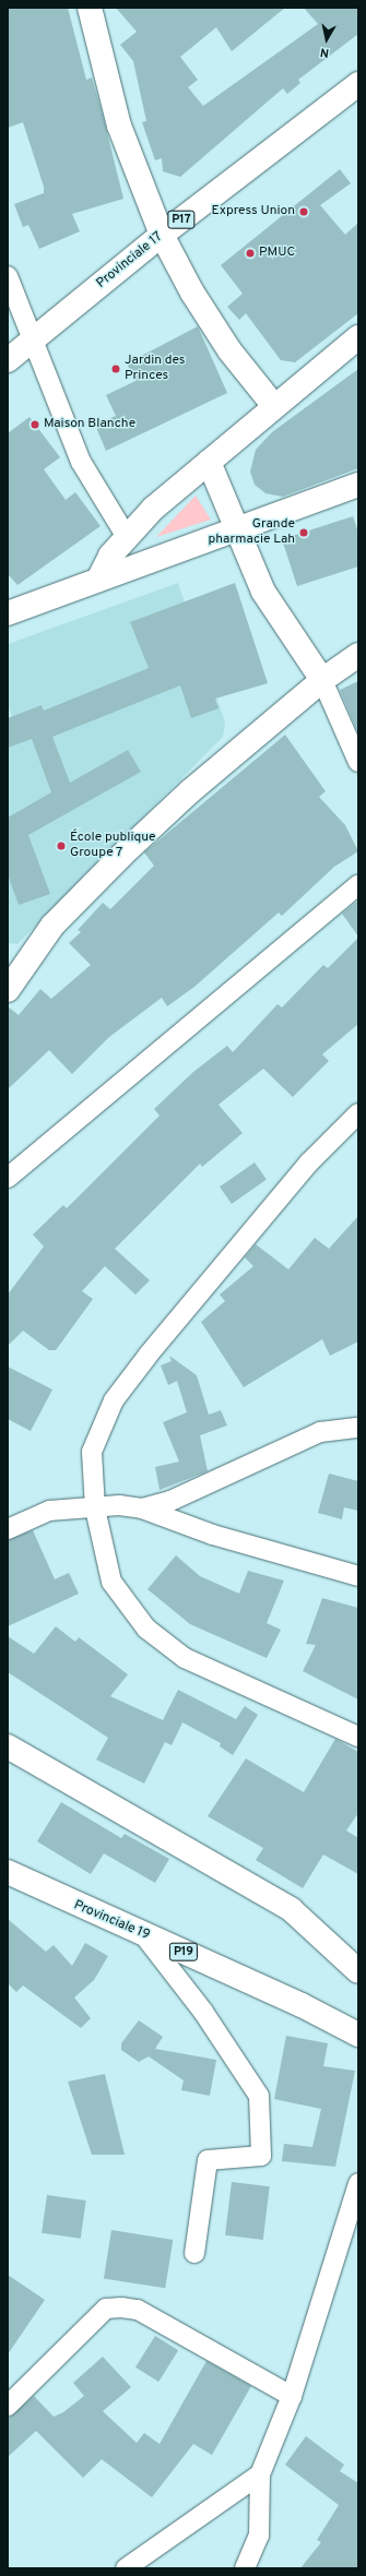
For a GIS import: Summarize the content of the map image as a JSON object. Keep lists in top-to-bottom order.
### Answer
{
  "streets": {
    "street": [
      "P17",
      "Provinciale 17",
      "Provinciale 19",
      "P19"
    ]
  },
  "places": [
    "Express Union",
    "PMUC",
    "Jardin des Princes",
    "Maison Blanche",
    "Grande pharmacie Lah",
    "École publique Groupe 7"
  ],
  "north": "bottom"
}
